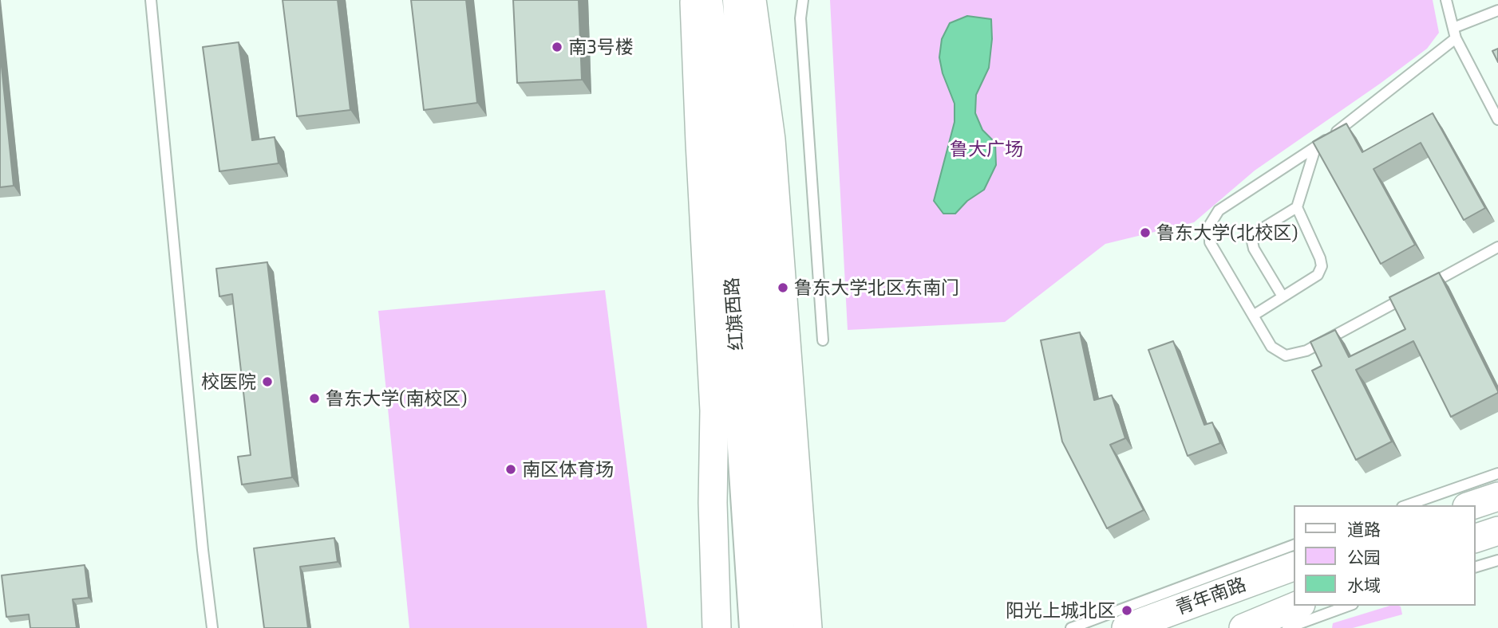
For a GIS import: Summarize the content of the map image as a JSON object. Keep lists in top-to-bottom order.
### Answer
{
  "streets": {
    "main road": ["红旗西路", "青年南路"]
  },
  "parks": ["鲁大广场"],
  "places": [
    "南3号楼",
    "鲁东大学(北校区)",
    "鲁东大学北区东南门",
    "校医院",
    "鲁东大学(南校区)",
    "南区体育场",
    "阳光上城北区"
  ],
  "legend": ["道路", "公园", "水域"]
}
